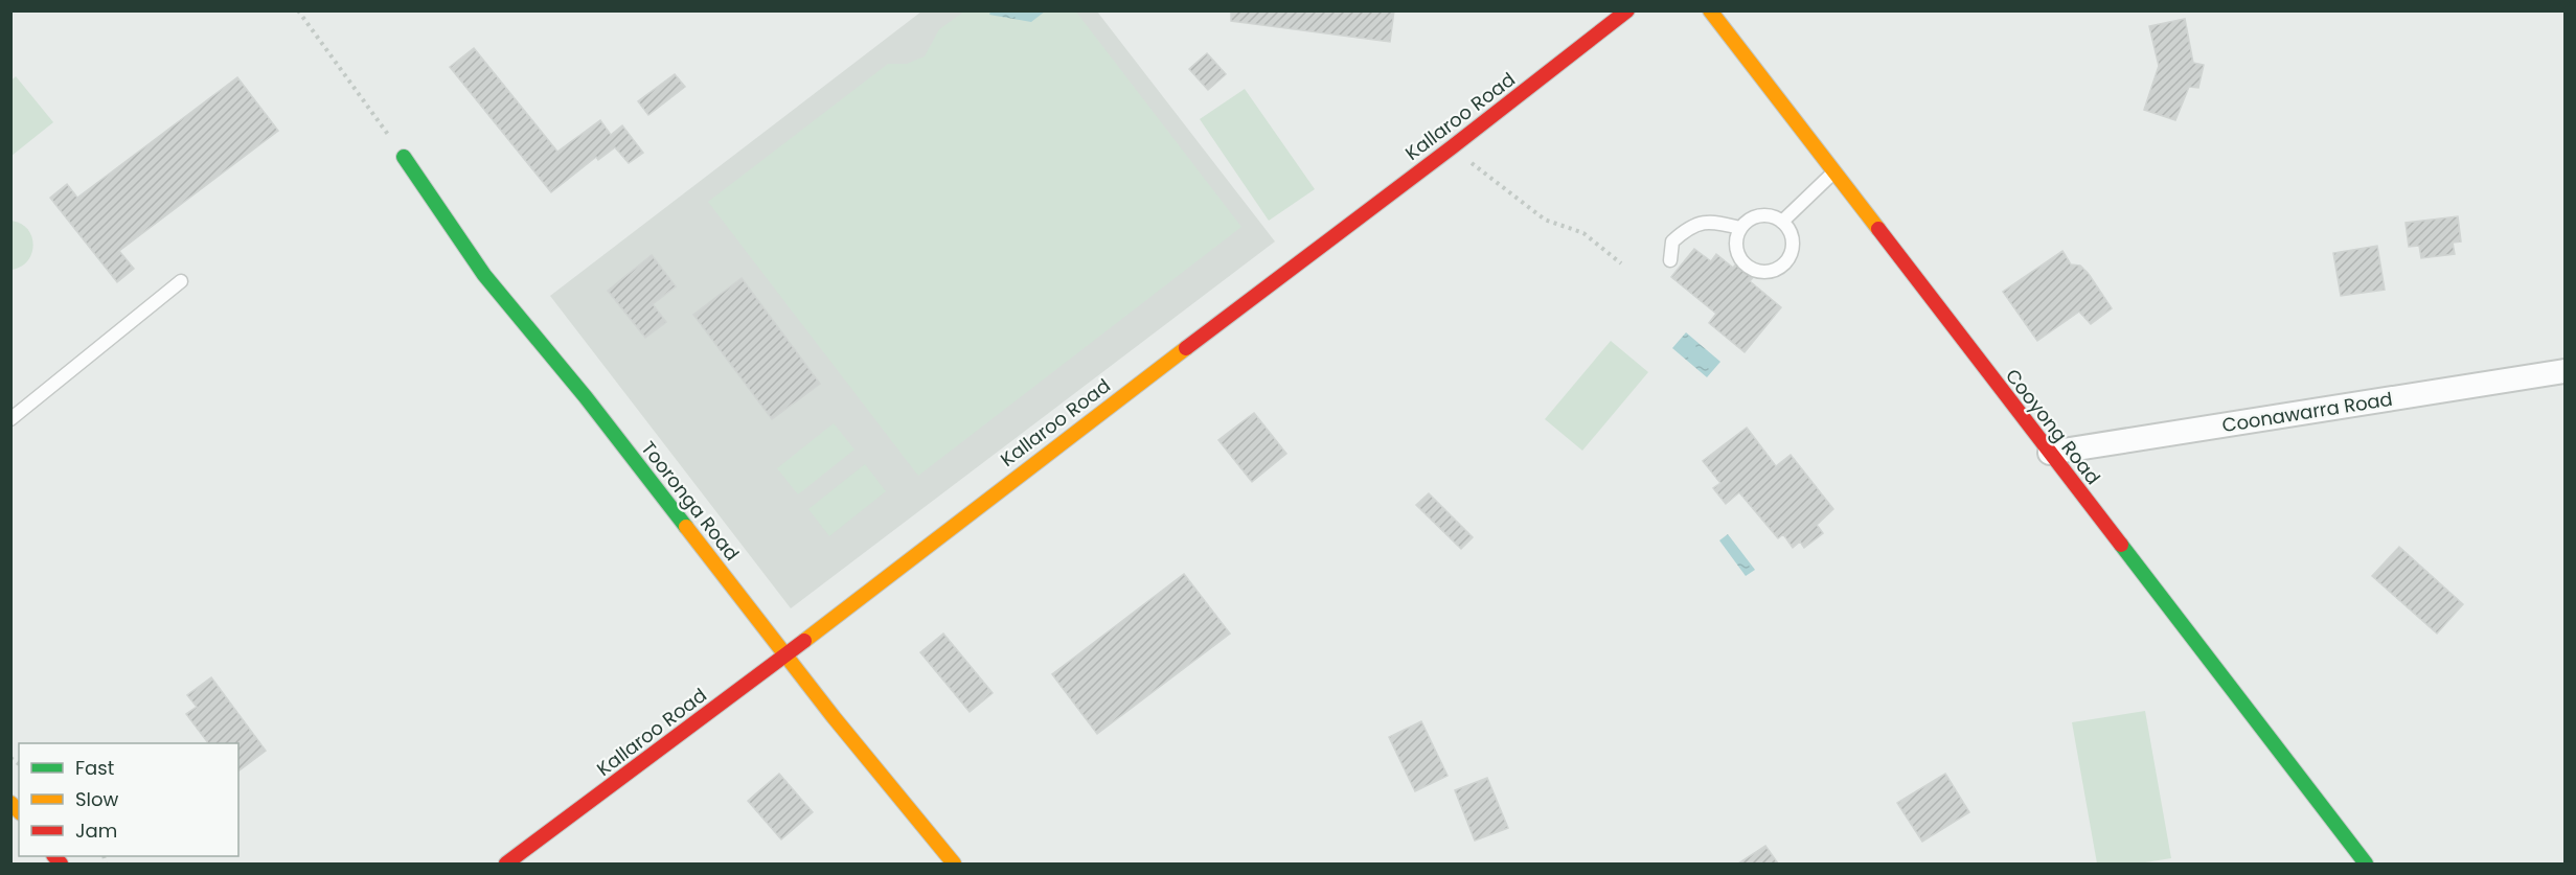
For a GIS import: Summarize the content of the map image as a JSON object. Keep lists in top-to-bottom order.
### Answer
{
  "streets": {
    "street": [
      "Kallaroo Road",
      "Coonawarra Road",
      "Cooyong Road",
      "Tooronga Road"
    ]
  },
  "crossings": [
    ["Kallaroo Road", "Tooronga Road"],
    ["Coonawarra Road", "Cooyong Road"]
  ],
  "legend": ["Fast", "Slow", "Jam"]
}
